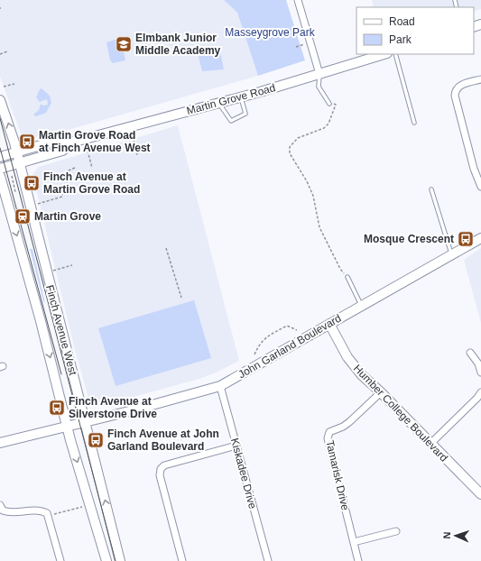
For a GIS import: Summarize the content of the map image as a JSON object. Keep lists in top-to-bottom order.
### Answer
{
  "streets": {
    "main road": [
      "Martin Grove Road",
      "Finch Avenue West",
      "John Garland Boulevard",
      "Humber College Boulevard"
    ],
    "street": ["Kiskadee Drive", "Tamarisk Drive"]
  },
  "crossings": [
    ["Martin Grove Road", "Finch Avenue West"],
    ["Finch Avenue West", "John Garland Boulevard"],
    ["John Garland Boulevard", "Humber College Boulevard"],
    ["John Garland Boulevard", "Kiskadee Drive"],
    ["Humber College Boulevard", "Tamarisk Drive"]
  ],
  "parks": ["Masseygrove Park"],
  "places": {
    "school or university": ["Elmbank Junior Middle Academy"],
    "bus stop": [
      "Martin Grove Road at Finch Avenue West",
      "Finch Avenue at Martin Grove Road",
      "Mosque Crescent",
      "Finch Avenue at Silverstone Drive",
      "Finch Avenue at John Garland Boulevard"
    ],
    "station": ["Martin Grove"]
  },
  "legend": ["Road", "Park"],
  "north": "left"
}
